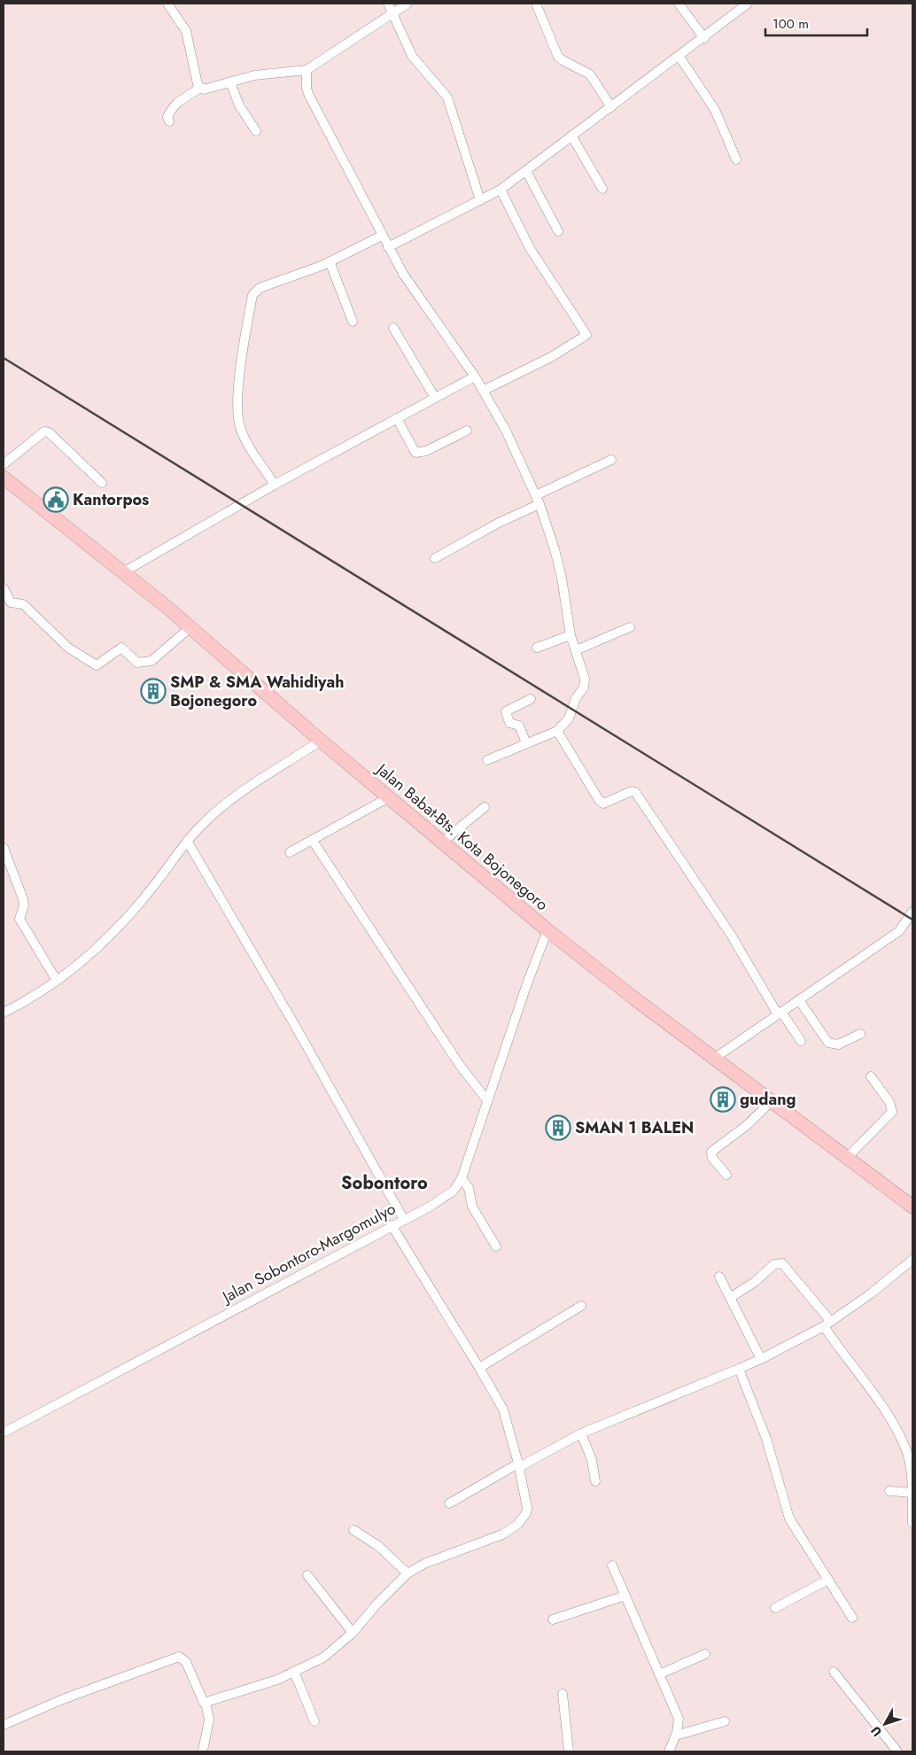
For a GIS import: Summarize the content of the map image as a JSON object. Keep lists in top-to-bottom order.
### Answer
{
  "streets": {
    "highway": ["Jalan Babat-Bts. Kota Bojonegoro"],
    "street": ["Jalan Sobontoro-Margomulyo"]
  },
  "crossings": [
    ["Jalan Babat-Bts. Kota Bojonegoro", "Jalan Sobontoro-Margomulyo"]
  ],
  "districts": ["Sobontoro"],
  "places": {
    "public building": ["Kantorpos"],
    "building": ["SMP & SMA Wahidiyah Bojonegoro", "gudang", "SMAN 1 BALEN"]
  },
  "scale_bar": "100 m",
  "north": "bottom left"
}
